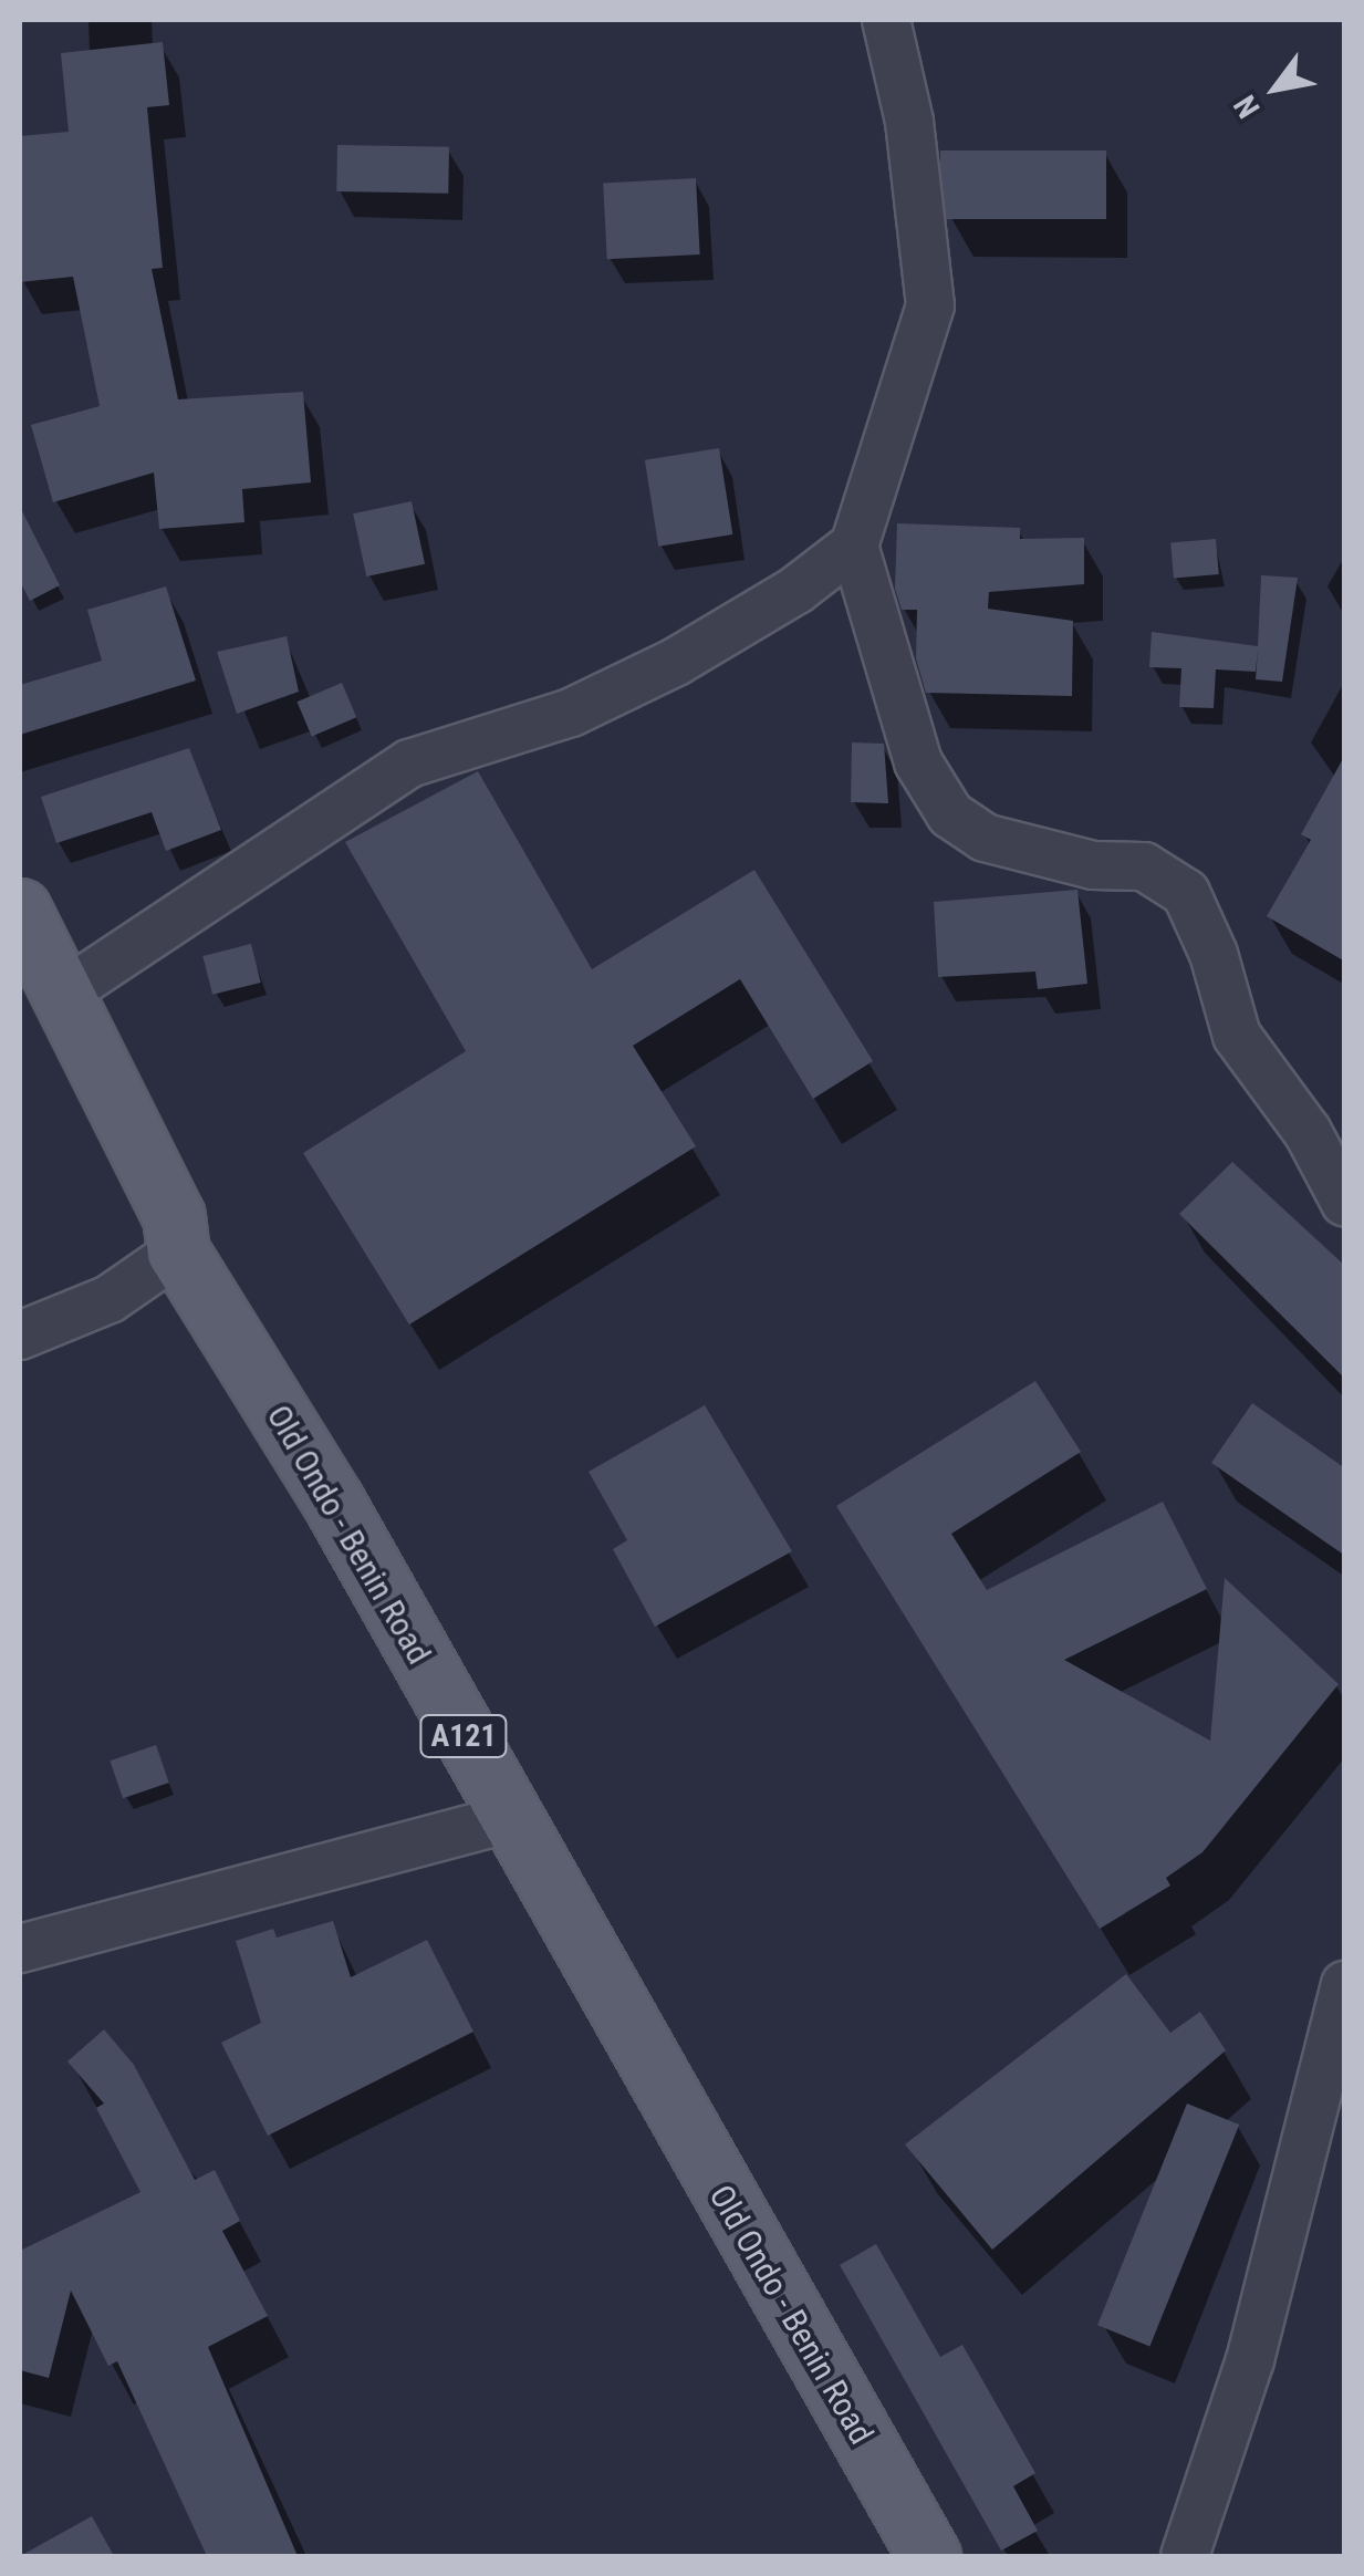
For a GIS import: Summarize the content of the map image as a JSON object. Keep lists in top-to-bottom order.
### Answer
{
  "streets": {
    "main road": ["Old Ondo - Benin Road", "A121"]
  },
  "north": "bottom left"
}
